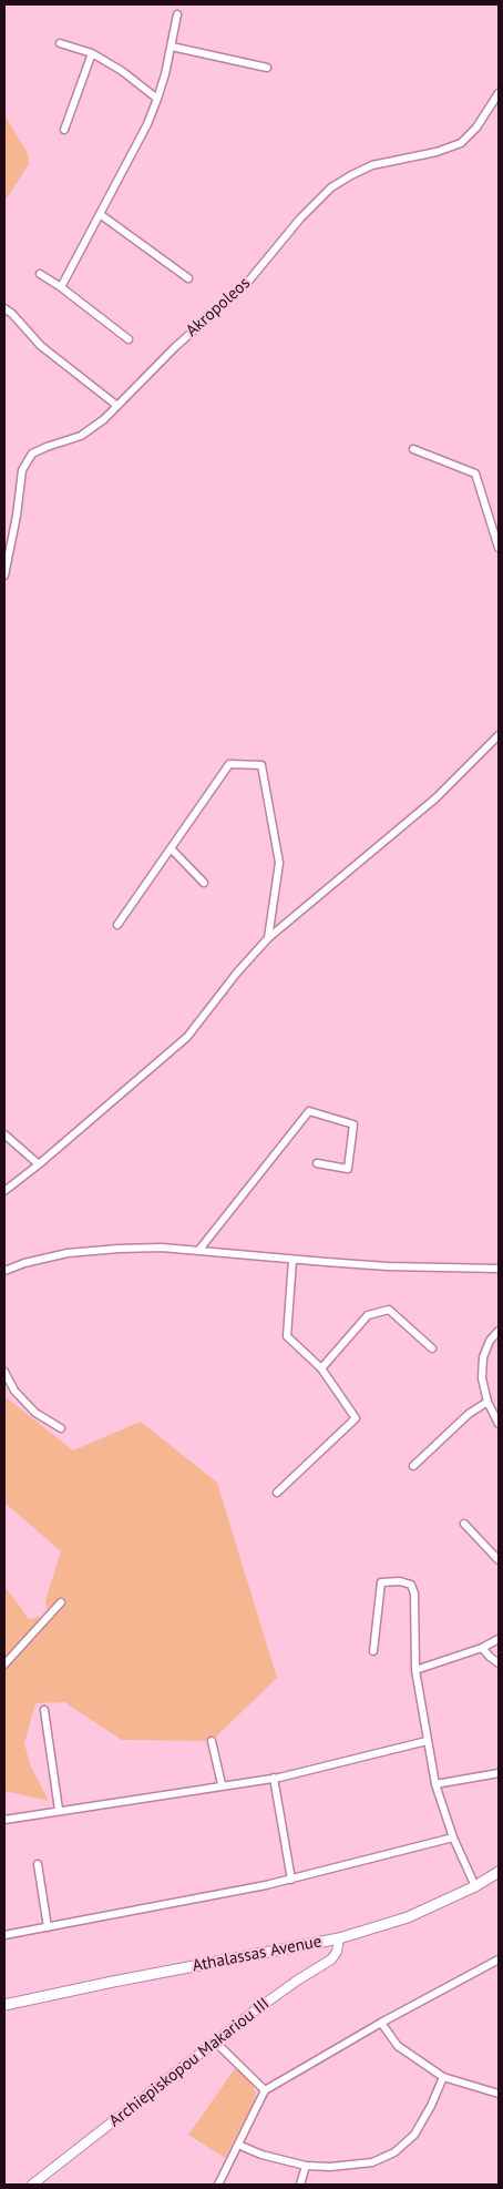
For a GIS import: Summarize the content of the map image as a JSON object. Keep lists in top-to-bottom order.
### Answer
{
  "streets": {
    "main road": ["Athalassas Avenue"],
    "street": ["Akropoleos", "Archiepiskopou Makariou III"]
  },
  "crossings": [
    ["Athalassas Avenue", "Archiepiskopou Makariou III"]
  ]
}
